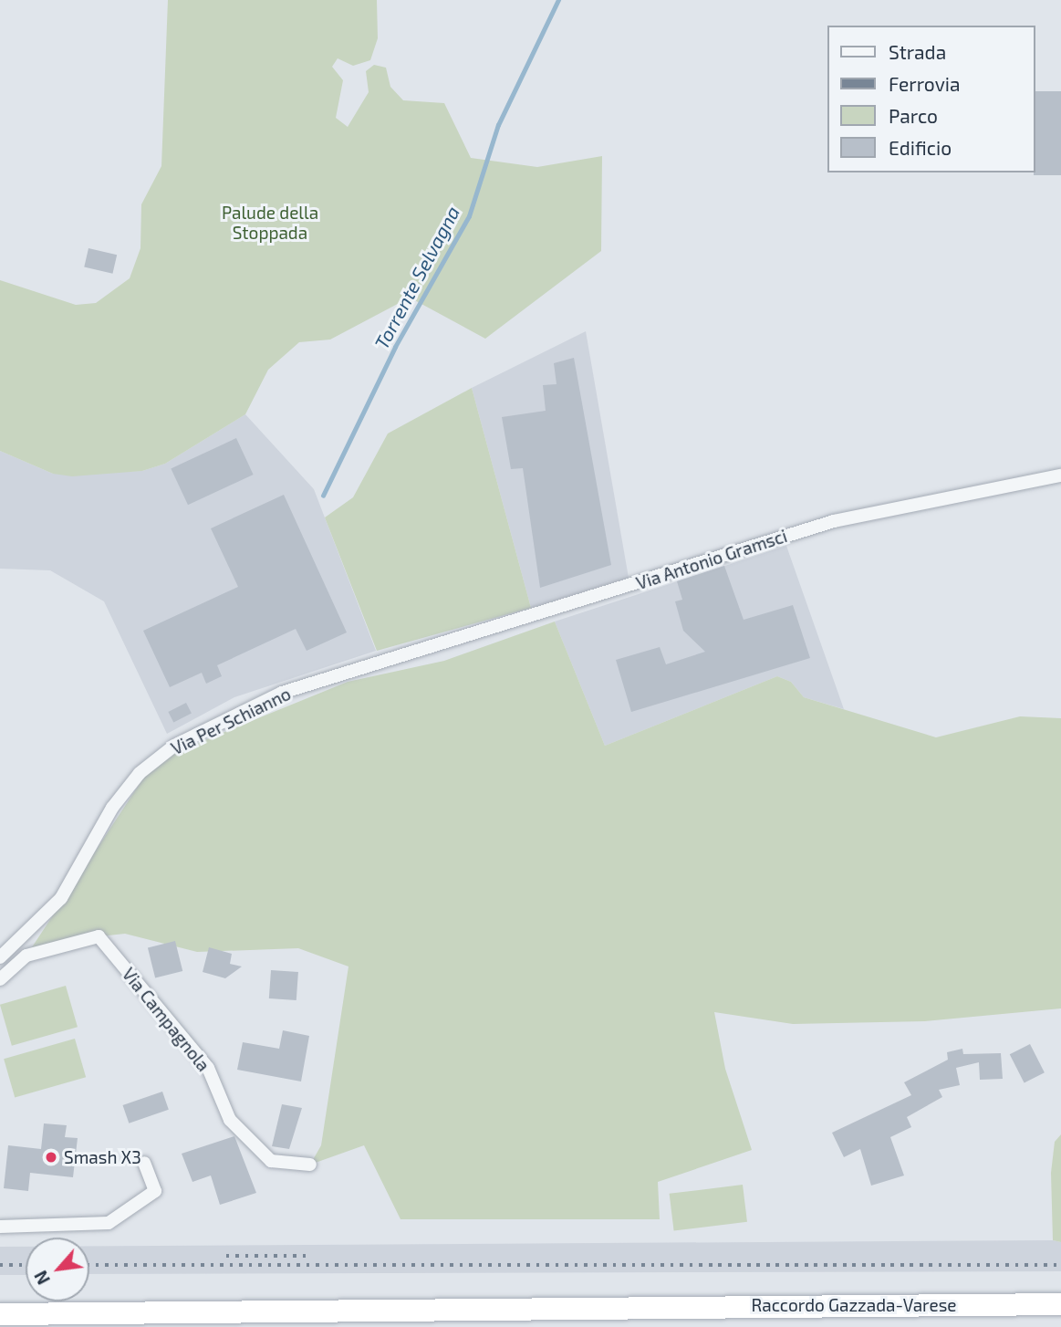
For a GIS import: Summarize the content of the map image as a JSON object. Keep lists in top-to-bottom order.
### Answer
{
  "streets": {
    "highway": ["Raccordo Gazzada-Varese"],
    "street": ["Via Antonio Gramsci", "Via Per Schianno", "Via Campagnola"]
  },
  "crossings": [
    ["Via Antonio Gramsci", "Via Per Schianno"]
  ],
  "water": ["Torrente Selvagna"],
  "parks": ["Palude della Stoppada"],
  "places": ["Smash X3"],
  "legend": [
    "Strada",
    "Ferrovia",
    "Parco",
    "Edificio"
  ],
  "north": "bottom left"
}
